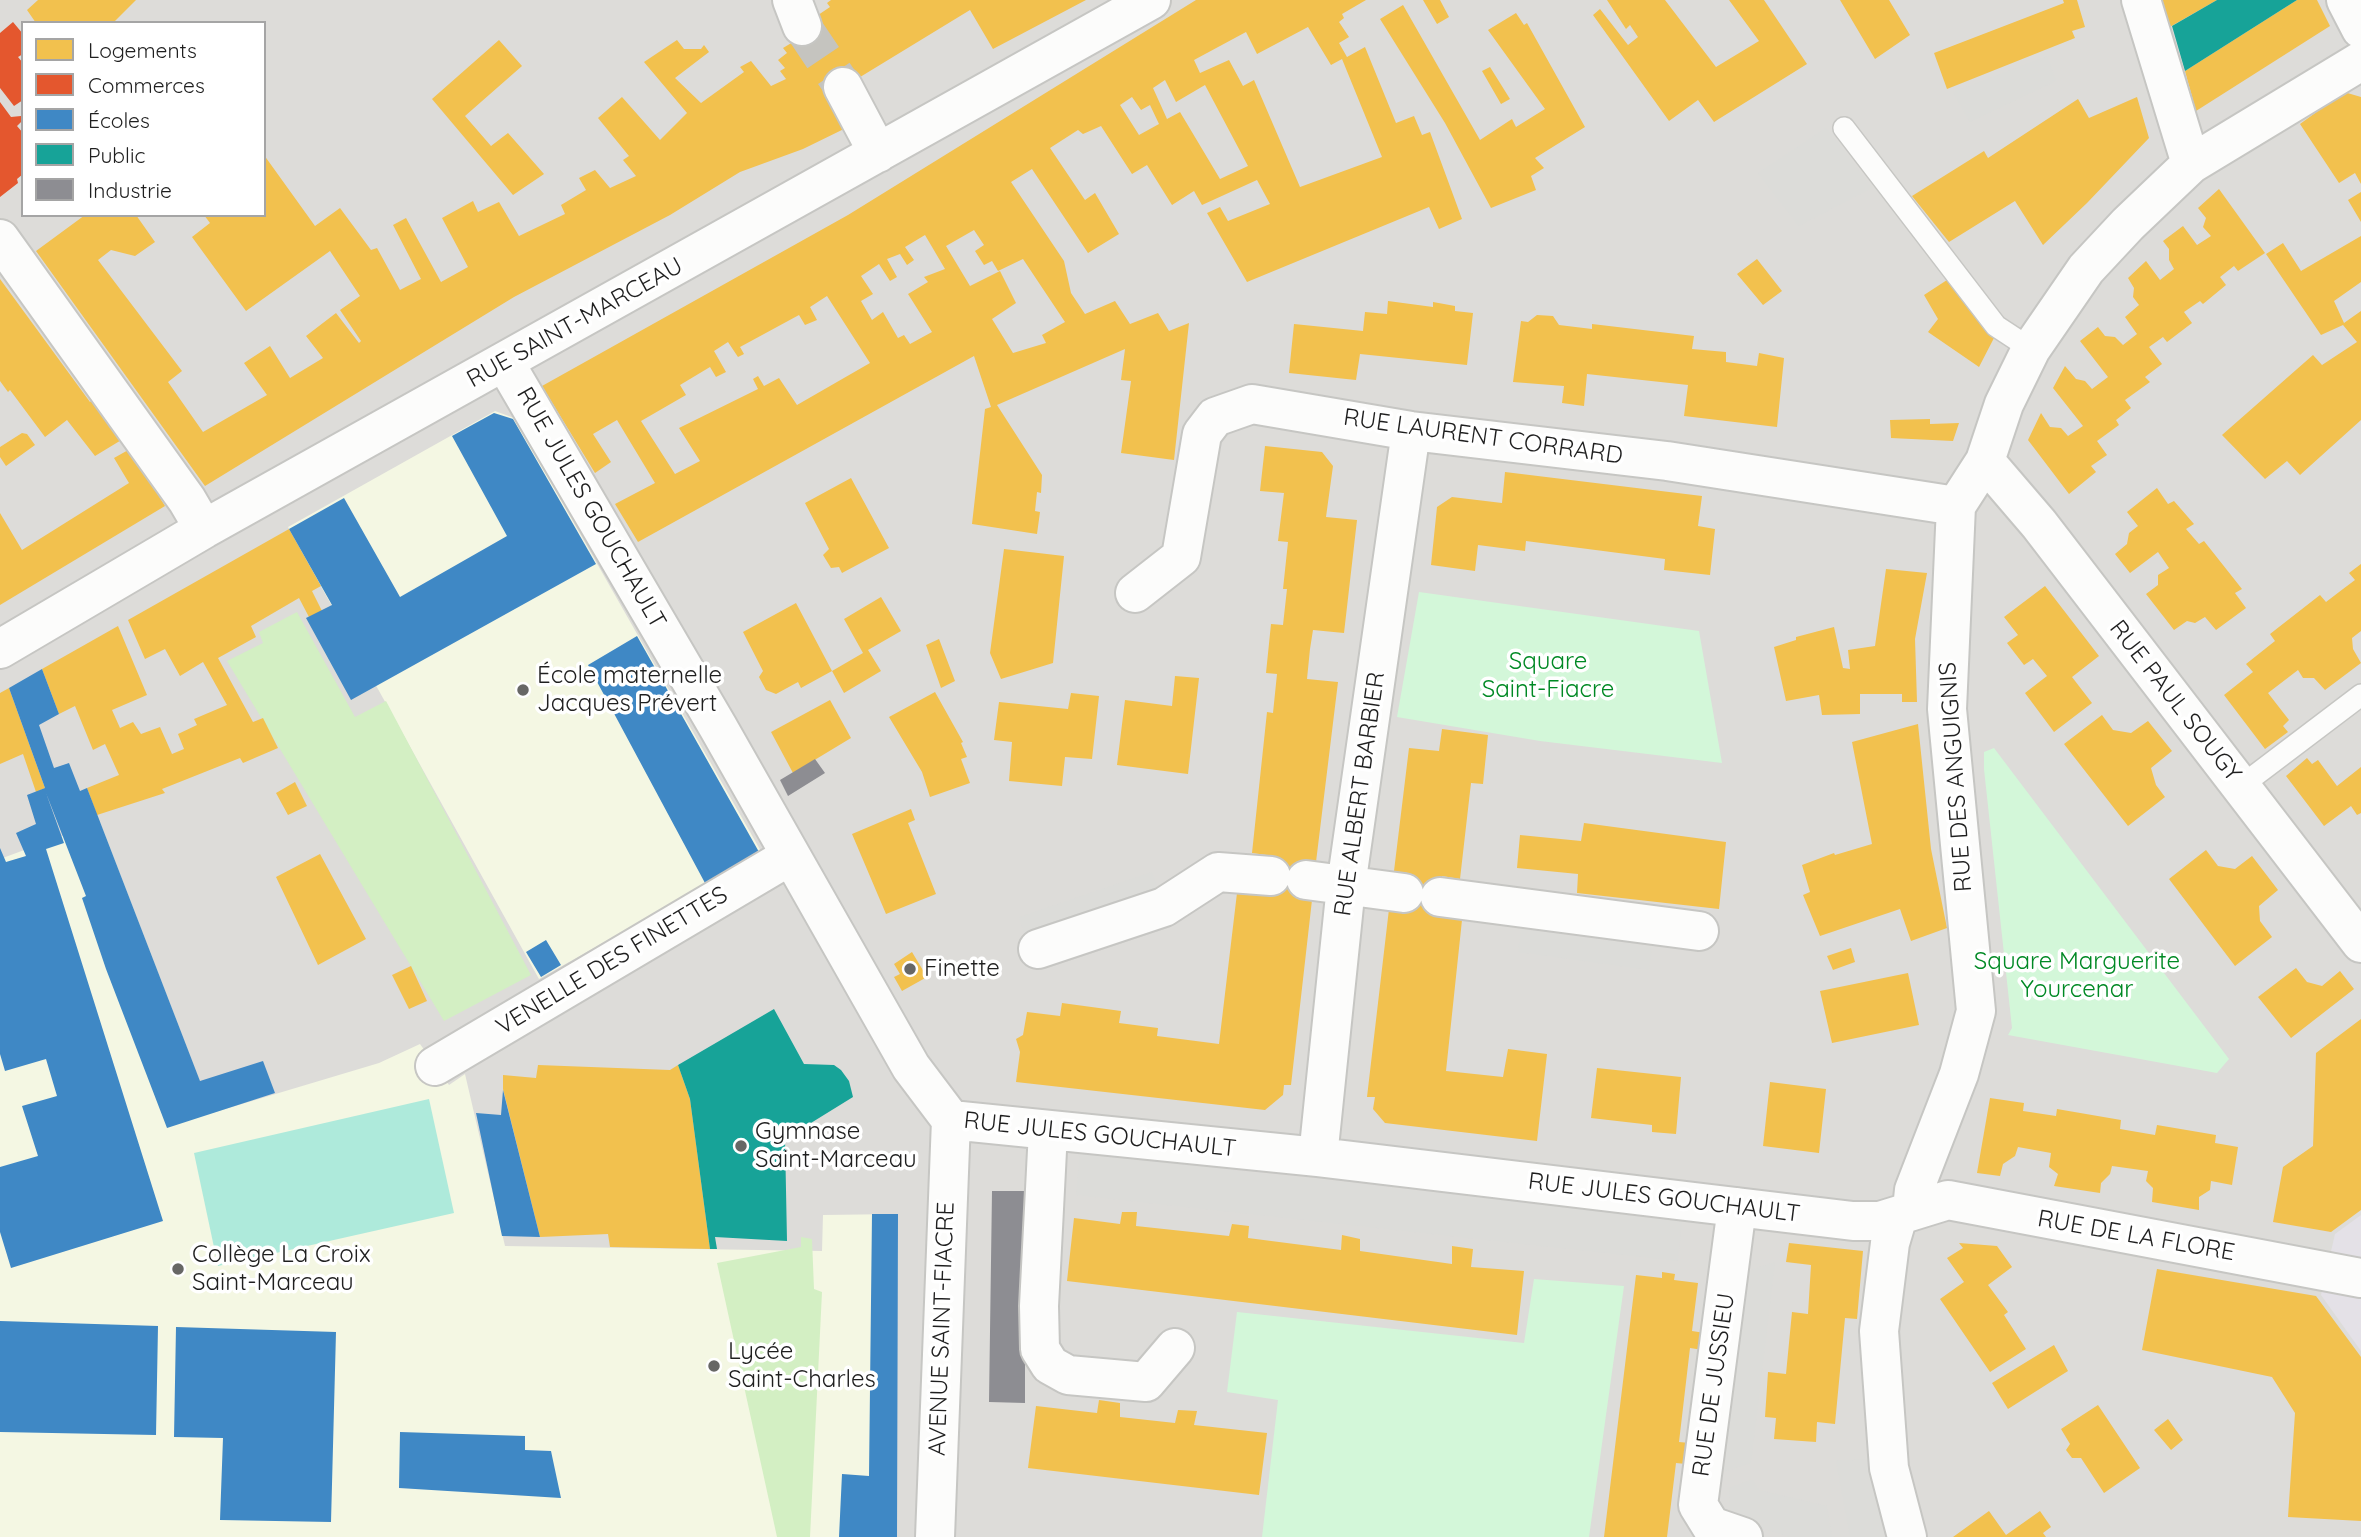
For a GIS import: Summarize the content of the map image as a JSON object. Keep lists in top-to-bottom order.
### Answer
{
  "streets": {
    "street": [
      "RUE SAINT-MARCEAU",
      "RUE LAURENT CORRARD",
      "RUE JULES GOUCHAULT",
      "RUE PAUL SOUGY",
      "RUE DES ANGUIGNIS",
      "RUE ALBERT BARBIER",
      "VENELLE DES FINETTES",
      "RUE DE LA FLORE",
      "AVENUE SAINT-FIACRE",
      "RUE DE JUSSIEU"
    ]
  },
  "crossings": [
    ["RUE SAINT-MARCEAU", "RUE JULES GOUCHAULT"],
    ["RUE LAURENT CORRARD", "RUE DES ANGUIGNIS"],
    ["RUE LAURENT CORRARD", "RUE ALBERT BARBIER"],
    ["RUE JULES GOUCHAULT", "RUE DES ANGUIGNIS"],
    ["RUE JULES GOUCHAULT", "RUE ALBERT BARBIER"],
    ["RUE JULES GOUCHAULT", "VENELLE DES FINETTES"],
    ["RUE JULES GOUCHAULT", "RUE DE LA FLORE"],
    ["RUE JULES GOUCHAULT", "AVENUE SAINT-FIACRE"],
    ["RUE JULES GOUCHAULT", "RUE DE JUSSIEU"],
    ["RUE DES ANGUIGNIS", "RUE DE LA FLORE"]
  ],
  "parks": ["Square Saint-Fiacre", "Square Marguerite Yourcenar"],
  "places": [
    "École maternelle Jacques Prévert",
    "Finette",
    "Gymnase Saint-Marceau",
    "Collège La Croix Saint-Marceau",
    "Lycée Saint-Charles"
  ],
  "legend": [
    "Logements",
    "Commerces",
    "Écoles",
    "Public",
    "Industrie"
  ]
}
